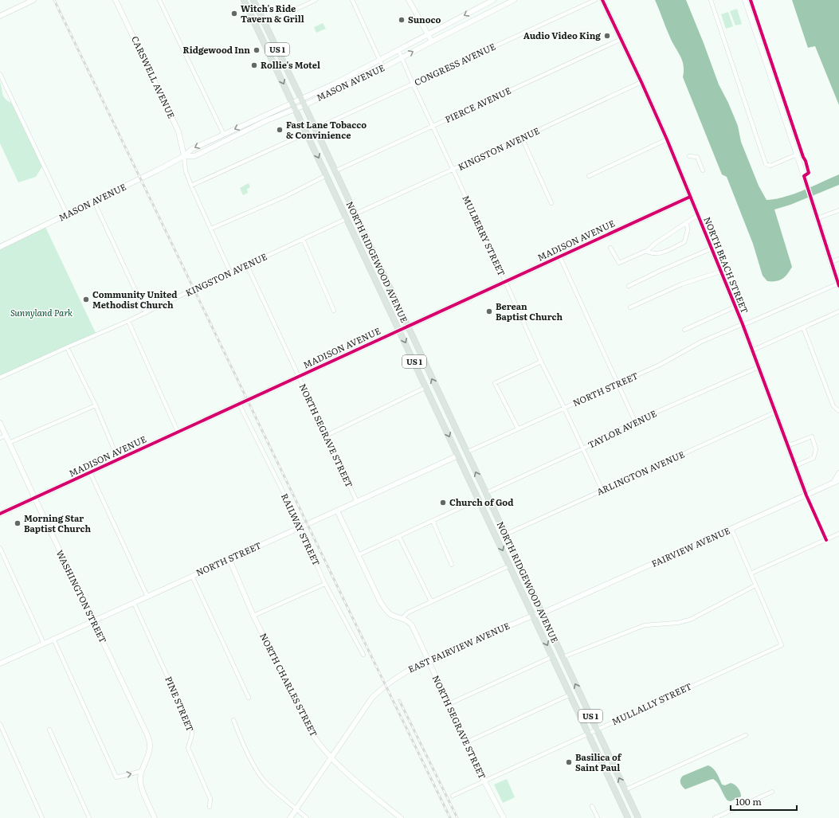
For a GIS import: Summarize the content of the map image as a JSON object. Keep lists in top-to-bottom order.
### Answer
{
  "streets": {
    "main road": ["US 1", "NORTH RIDGEWOOD AVENUE"],
    "street": [
      "CONGRESS AVENUE",
      "CARSWELL AVENUE",
      "MASON AVENUE",
      "PIERCE AVENUE",
      "KINGSTON AVENUE",
      "MULBERRY STREET",
      "MADISON AVENUE",
      "NORTH BEACH STREET",
      "NORTH STREET",
      "TAYLOR AVENUE",
      "NORTH SEGRAVE STREET",
      "ARLINGTON AVENUE",
      "RAILWAY STREET",
      "FAIRVIEW AVENUE",
      "WASHINGTON STREET",
      "EAST FAIRVIEW AVENUE",
      "NORTH CHARLES STREET",
      "PINE STREET",
      "MULLALLY STREET"
    ]
  },
  "crossings": [
    ["CONGRESS AVENUE", "MULBERRY STREET"],
    ["CONGRESS AVENUE", "NORTH RIDGEWOOD AVENUE"],
    ["CARSWELL AVENUE", "MASON AVENUE"],
    ["MASON AVENUE", "MULBERRY STREET"],
    ["MASON AVENUE", "NORTH RIDGEWOOD AVENUE"],
    ["PIERCE AVENUE", "MULBERRY STREET"],
    ["PIERCE AVENUE", "NORTH RIDGEWOOD AVENUE"],
    ["PIERCE AVENUE", "NORTH BEACH STREET"],
    ["KINGSTON AVENUE", "MULBERRY STREET"],
    ["KINGSTON AVENUE", "NORTH RIDGEWOOD AVENUE"],
    ["KINGSTON AVENUE", "NORTH BEACH STREET"],
    ["KINGSTON AVENUE", "NORTH SEGRAVE STREET"],
    ["MULBERRY STREET", "MADISON AVENUE"],
    ["MULBERRY STREET", "NORTH STREET"],
    ["MULBERRY STREET", "TAYLOR AVENUE"],
    ["MULBERRY STREET", "ARLINGTON AVENUE"],
    ["MADISON AVENUE", "NORTH RIDGEWOOD AVENUE"],
    ["MADISON AVENUE", "NORTH BEACH STREET"],
    ["MADISON AVENUE", "NORTH SEGRAVE STREET"],
    ["MADISON AVENUE", "RAILWAY STREET"],
    ["MADISON AVENUE", "WASHINGTON STREET"],
    ["NORTH RIDGEWOOD AVENUE", "NORTH STREET"],
    ["NORTH RIDGEWOOD AVENUE", "TAYLOR AVENUE"],
    ["NORTH RIDGEWOOD AVENUE", "ARLINGTON AVENUE"],
    ["NORTH RIDGEWOOD AVENUE", "FAIRVIEW AVENUE"],
    ["NORTH RIDGEWOOD AVENUE", "EAST FAIRVIEW AVENUE"],
    ["NORTH RIDGEWOOD AVENUE", "MULLALLY STREET"],
    ["NORTH BEACH STREET", "NORTH STREET"],
    ["NORTH BEACH STREET", "TAYLOR AVENUE"],
    ["NORTH BEACH STREET", "ARLINGTON AVENUE"],
    ["NORTH BEACH STREET", "FAIRVIEW AVENUE"],
    ["NORTH STREET", "NORTH SEGRAVE STREET"],
    ["NORTH STREET", "RAILWAY STREET"],
    ["NORTH STREET", "WASHINGTON STREET"],
    ["NORTH STREET", "NORTH CHARLES STREET"],
    ["NORTH STREET", "PINE STREET"],
    ["NORTH SEGRAVE STREET", "EAST FAIRVIEW AVENUE"],
    ["NORTH SEGRAVE STREET", "MULLALLY STREET"],
    ["FAIRVIEW AVENUE", "EAST FAIRVIEW AVENUE"],
    ["EAST FAIRVIEW AVENUE", "NORTH CHARLES STREET"]
  ],
  "parks": ["Sunnyland Park"],
  "places": [
    "Witch's Ride Tavern & Grill",
    "Sunoco",
    "Audio Video King",
    "Ridgewood Inn",
    "Rollie's Motel",
    "Fast Lane Tobacco & Convinience",
    "Community United Methodist Church",
    "Berean Baptist Church",
    "Church of God",
    "Morning Star Baptist Church",
    "Basilica of Saint Paul"
  ],
  "scale_bar": "100 m"
}
